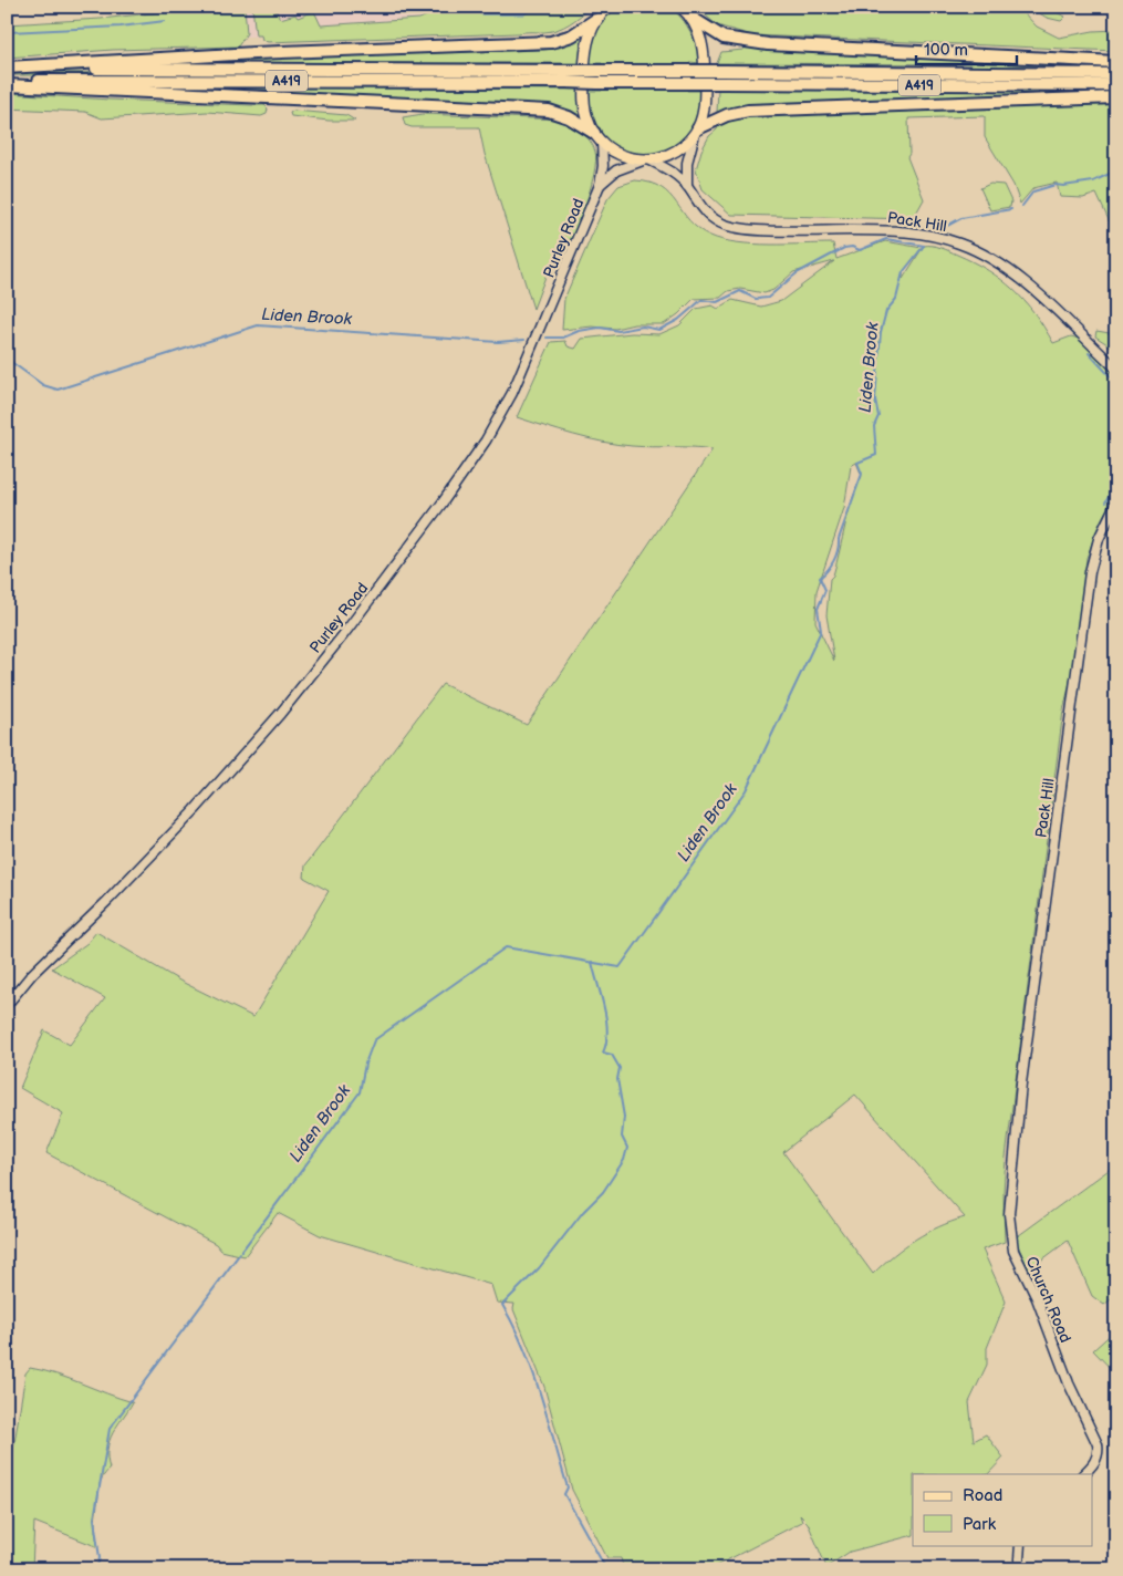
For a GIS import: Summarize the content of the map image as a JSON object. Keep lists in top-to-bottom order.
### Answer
{
  "streets": {
    "highway": ["A419"],
    "street": ["Pack Hill", "Purley Road", "Church Road"]
  },
  "crossings": [
    ["A419", "Purley Road"],
    ["Pack Hill", "Purley Road"],
    ["Pack Hill", "Church Road"]
  ],
  "water": ["Liden Brook"],
  "legend": ["Road", "Park"],
  "scale_bar": "100 m"
}
